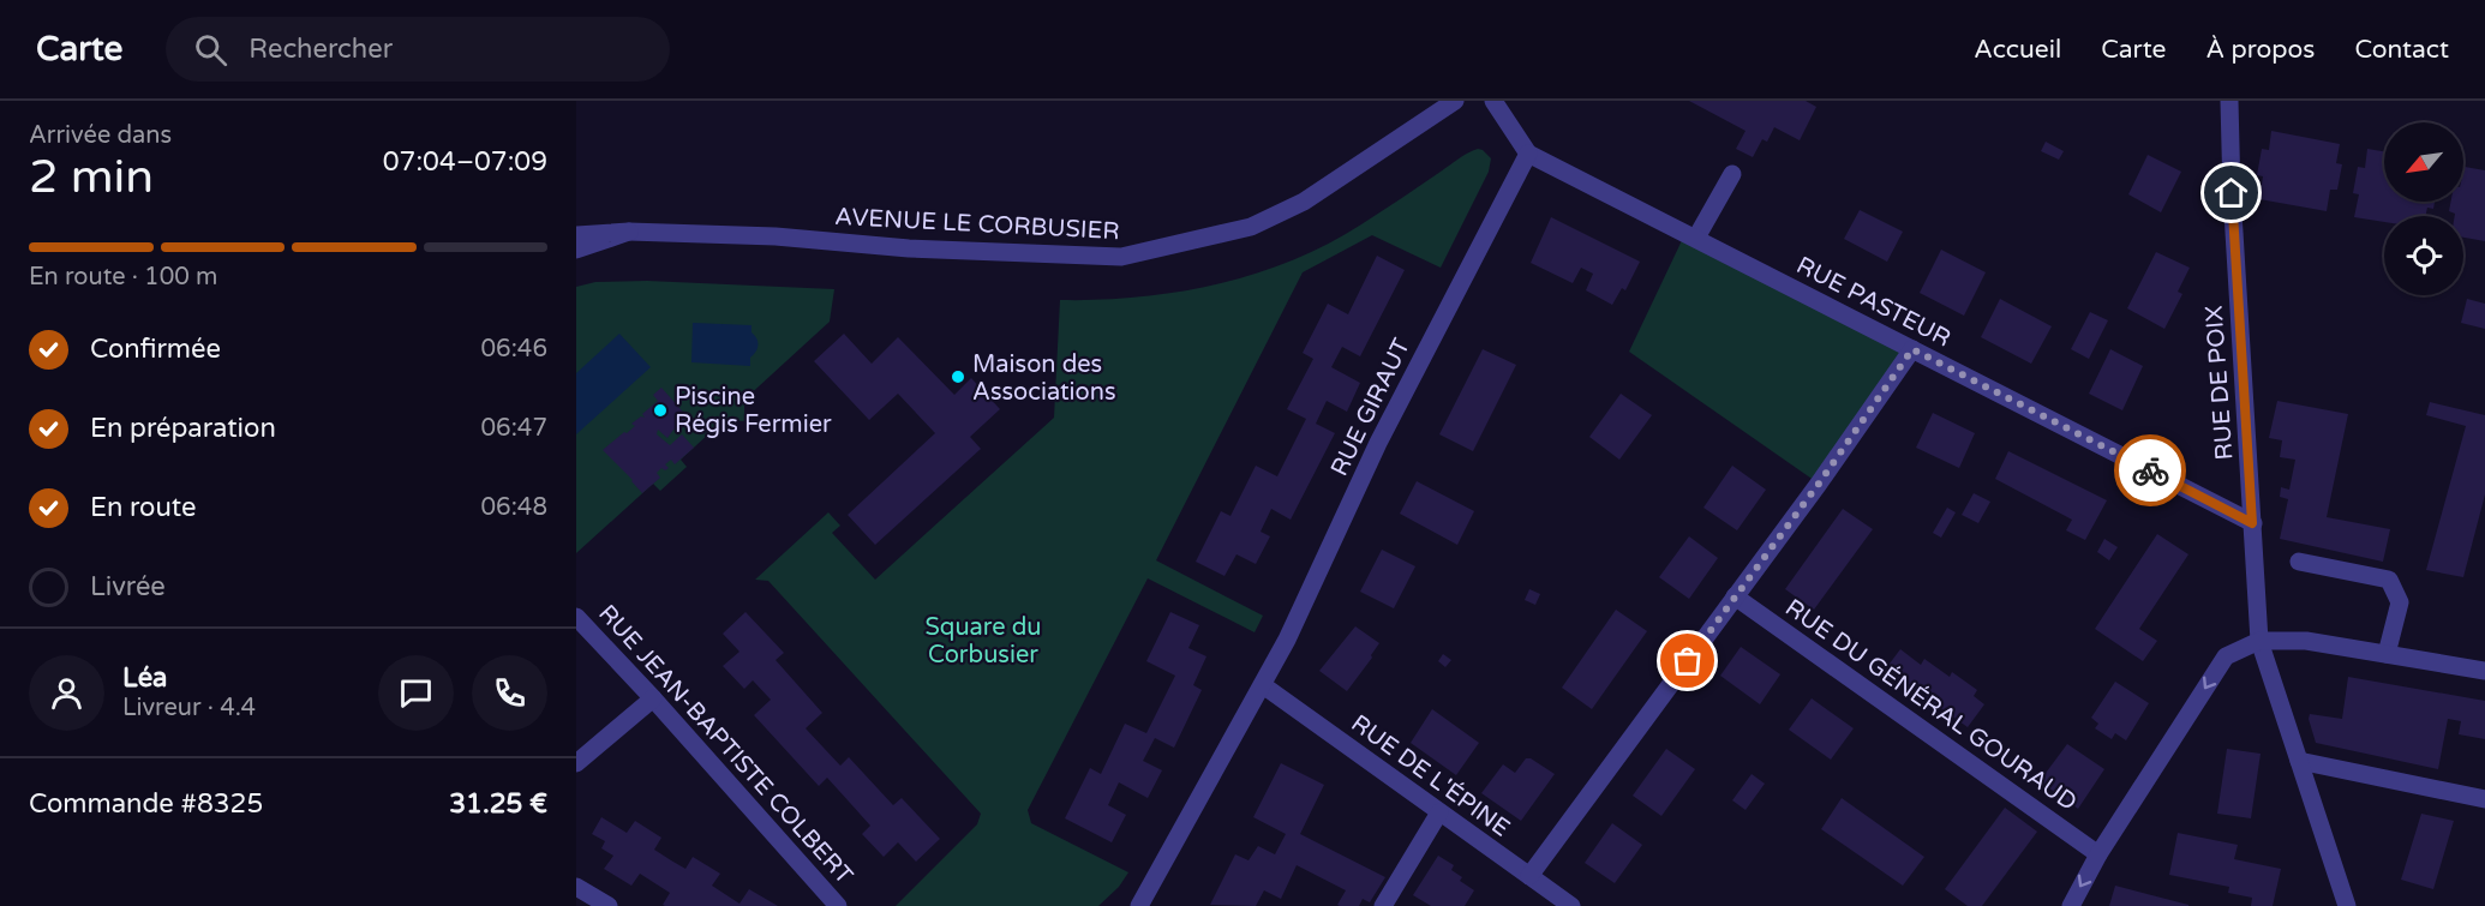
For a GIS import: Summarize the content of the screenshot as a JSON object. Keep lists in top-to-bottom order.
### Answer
{
  "streets": {
    "street": [
      "AVENUE LE CORBUSIER",
      "RUE PASTEUR",
      "RUE DE POIX",
      "RUE GIRAUT",
      "RUE DU GÉNÉRAL GOURAUD",
      "RUE JEAN-BAPTISTE COLBERT",
      "RUE DE L'ÉPINE"
    ]
  },
  "crossings": [
    ["RUE PASTEUR", "RUE DE POIX"],
    ["RUE PASTEUR", "RUE GIRAUT"],
    ["RUE GIRAUT", "RUE DE L'ÉPINE"]
  ],
  "parks": ["Square du Corbusier"],
  "places": ["Maison des Associations", "Piscine Régis Fermier"],
  "north": "bottom left",
  "page": {
    "header": "Carte",
    "search": "Rechercher",
    "nav": [
      "Accueil",
      "Carte",
      "À propos",
      "Contact"
    ],
    "heading": ["2 min", "Arrivée dans", "07:04–07:09"],
    "panel": [
      "Léa",
      "Livreur · 4.4",
      "Commande #8325",
      "31.25 €"
    ],
    "bar": "En route · 100 m",
    "list": [
      ["Confirmée", "06:46"],
      ["En préparation", "06:47"],
      ["En route", "06:48"],
      "Livrée"
    ]
  }
}
